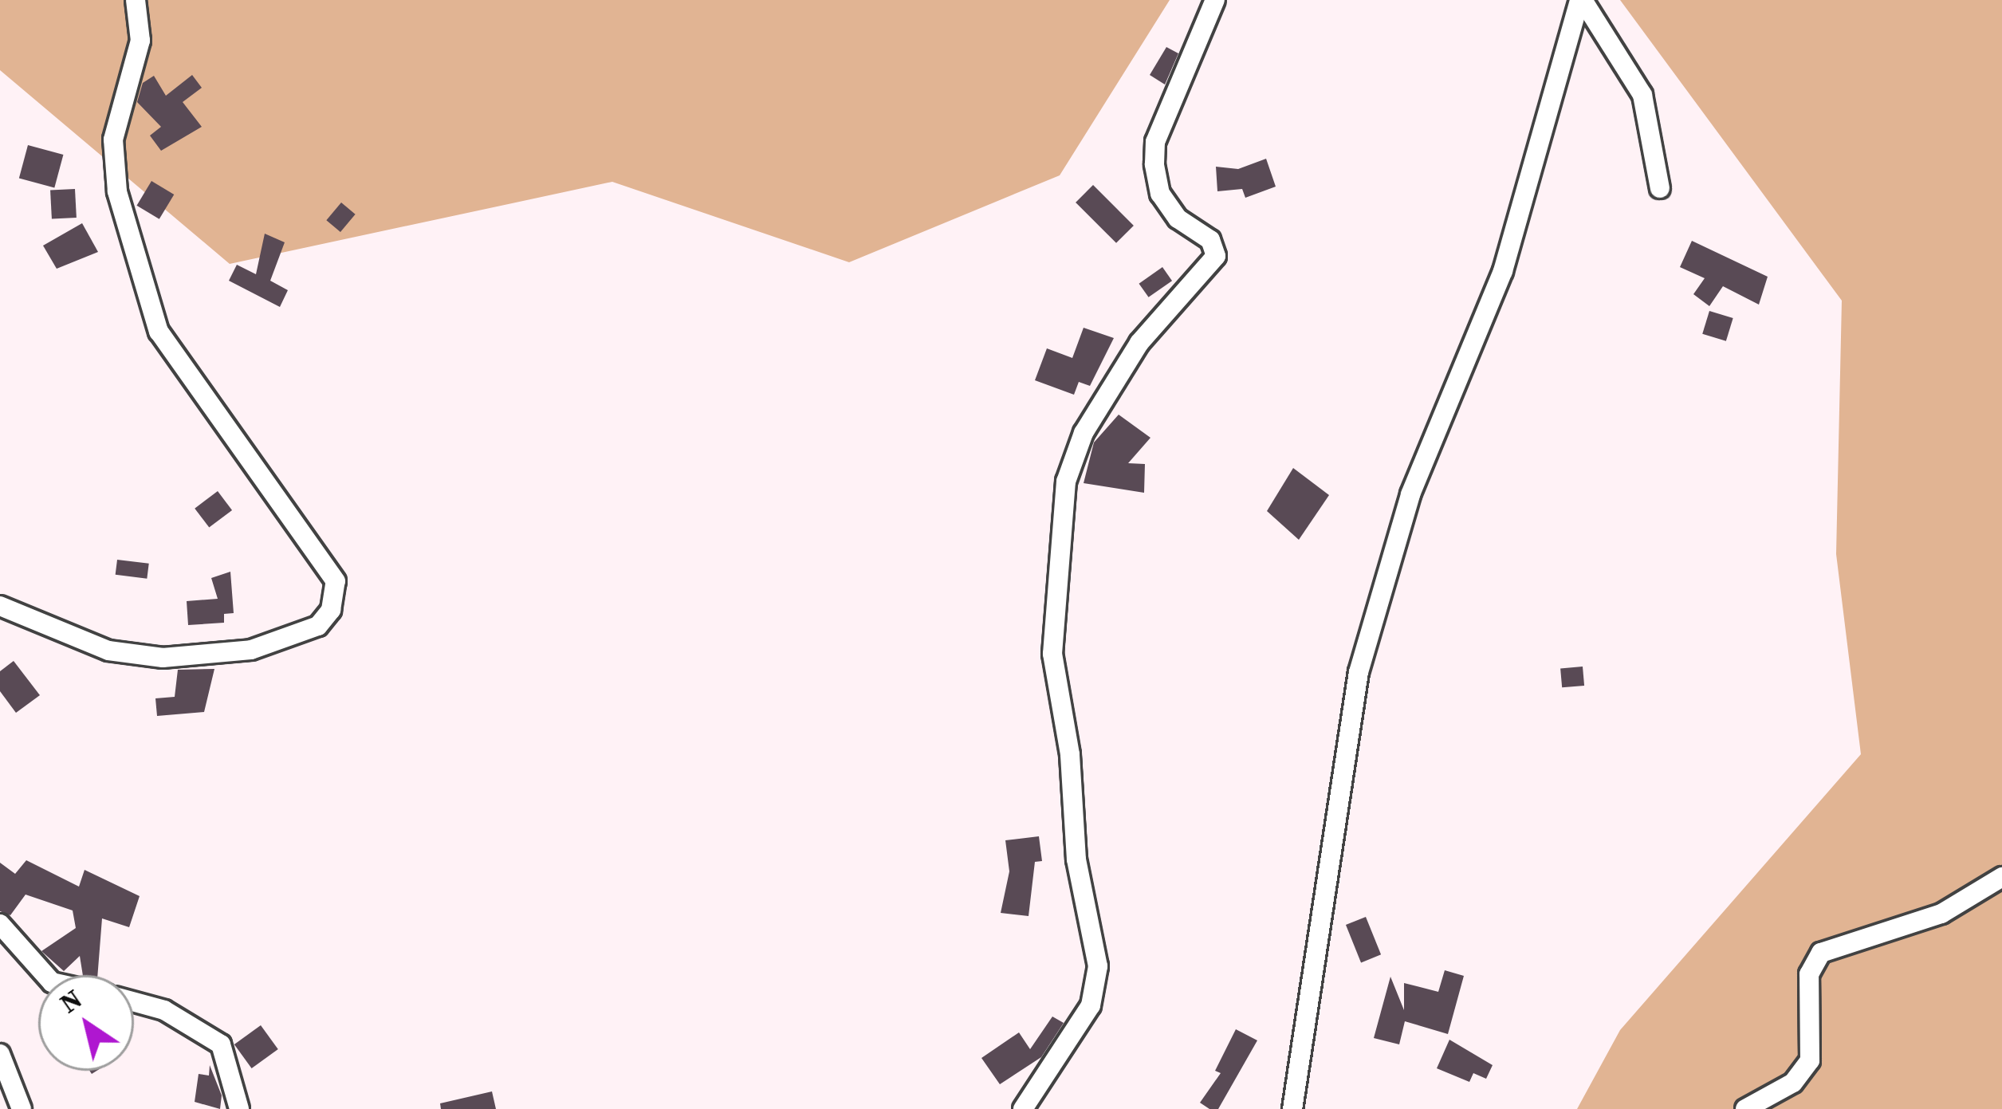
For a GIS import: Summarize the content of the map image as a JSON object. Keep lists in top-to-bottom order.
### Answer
{
  "north": "top left"
}
